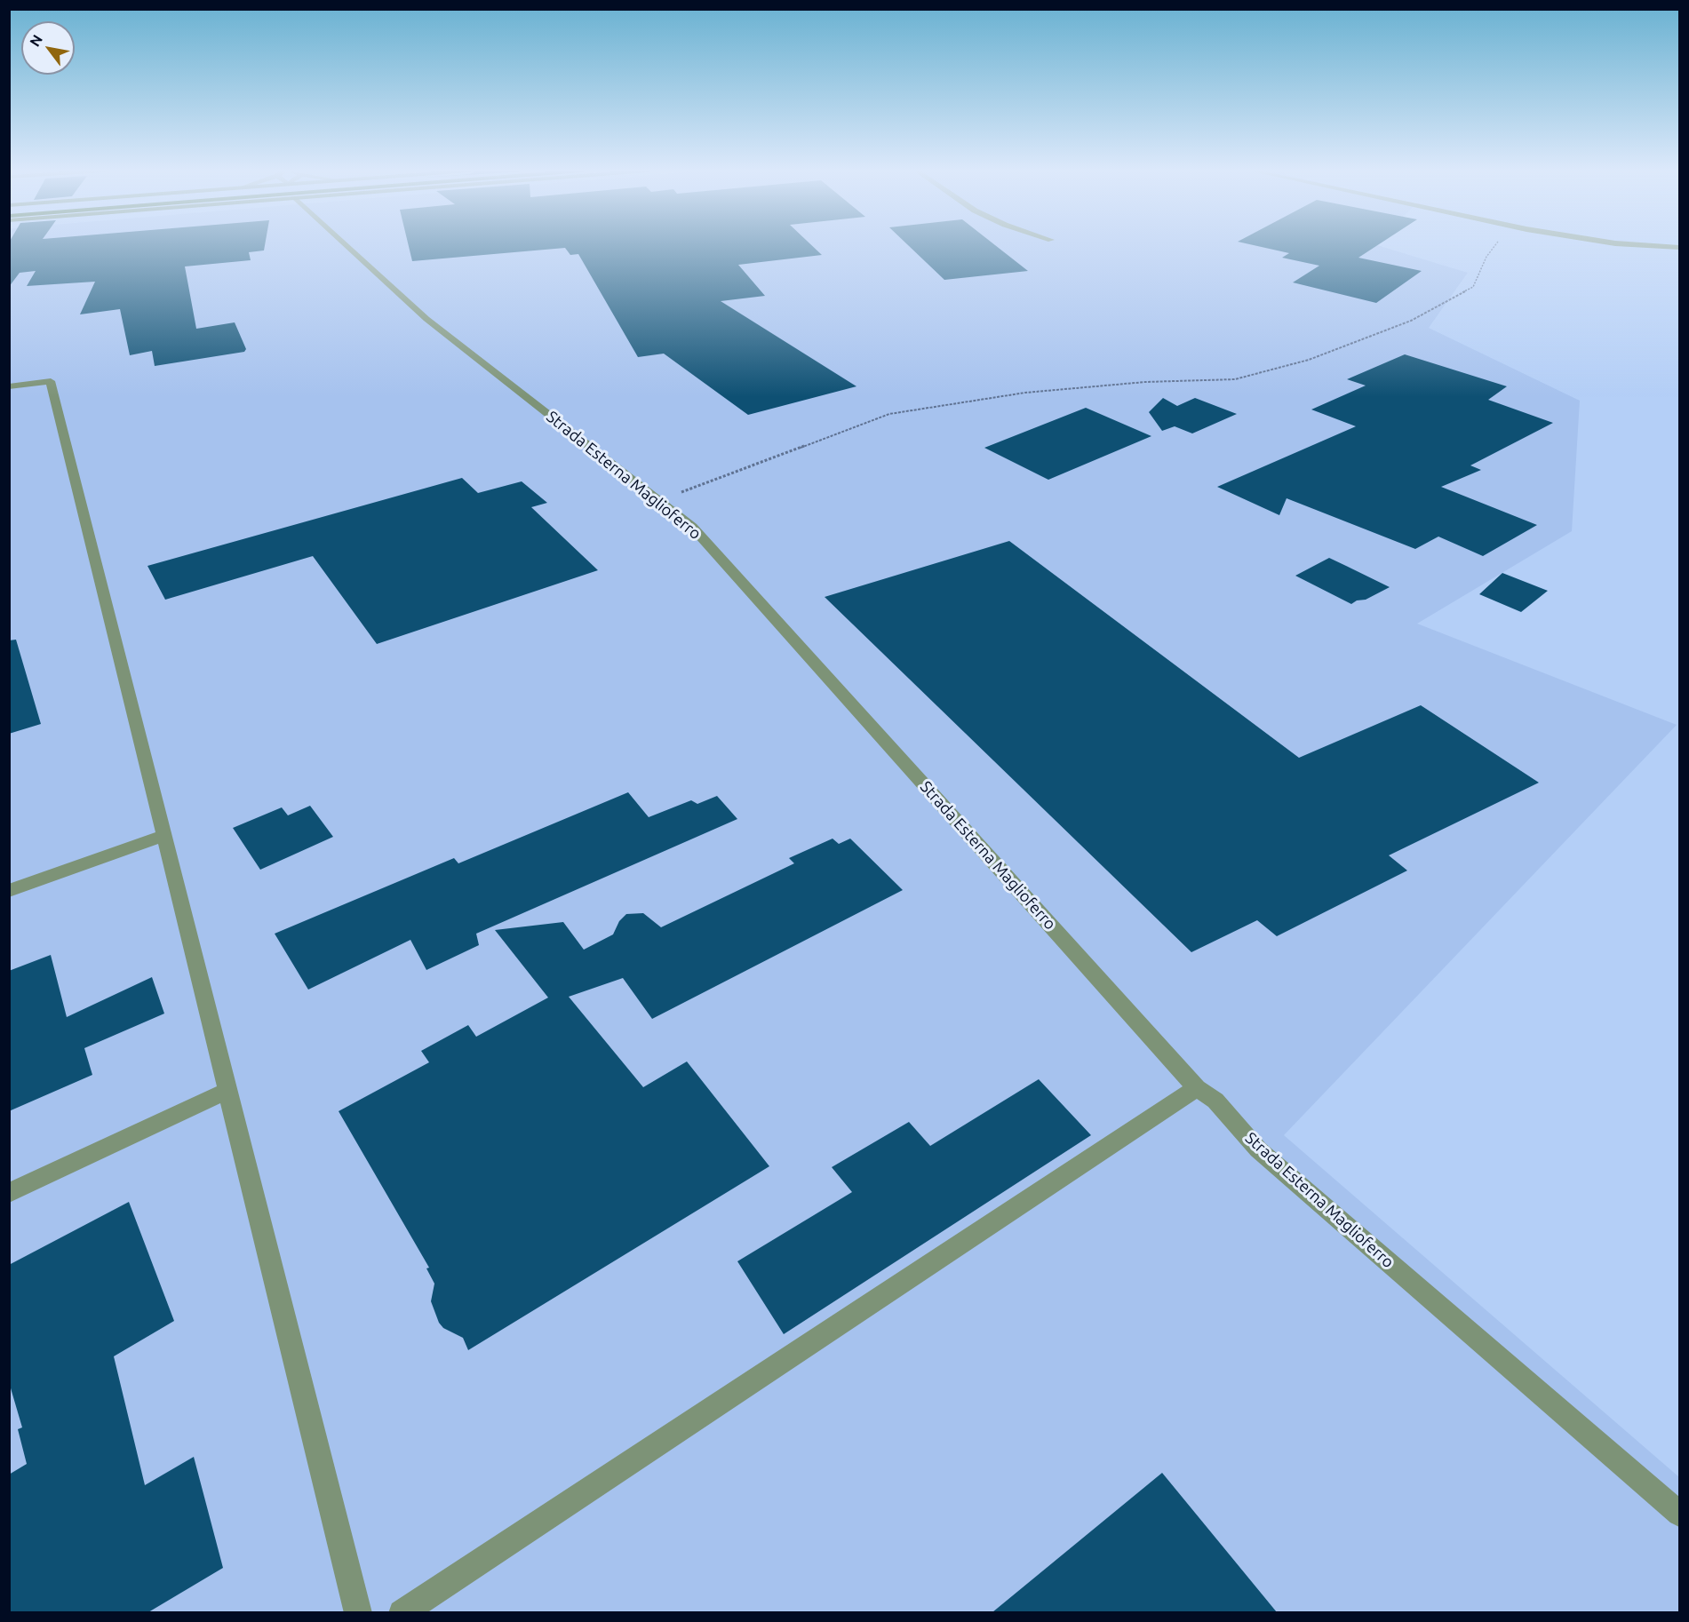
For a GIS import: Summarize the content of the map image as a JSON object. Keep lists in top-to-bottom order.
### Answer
{
  "streets": {
    "street": ["Strada Esterna Maglioferro"]
  },
  "north": "top left"
}
